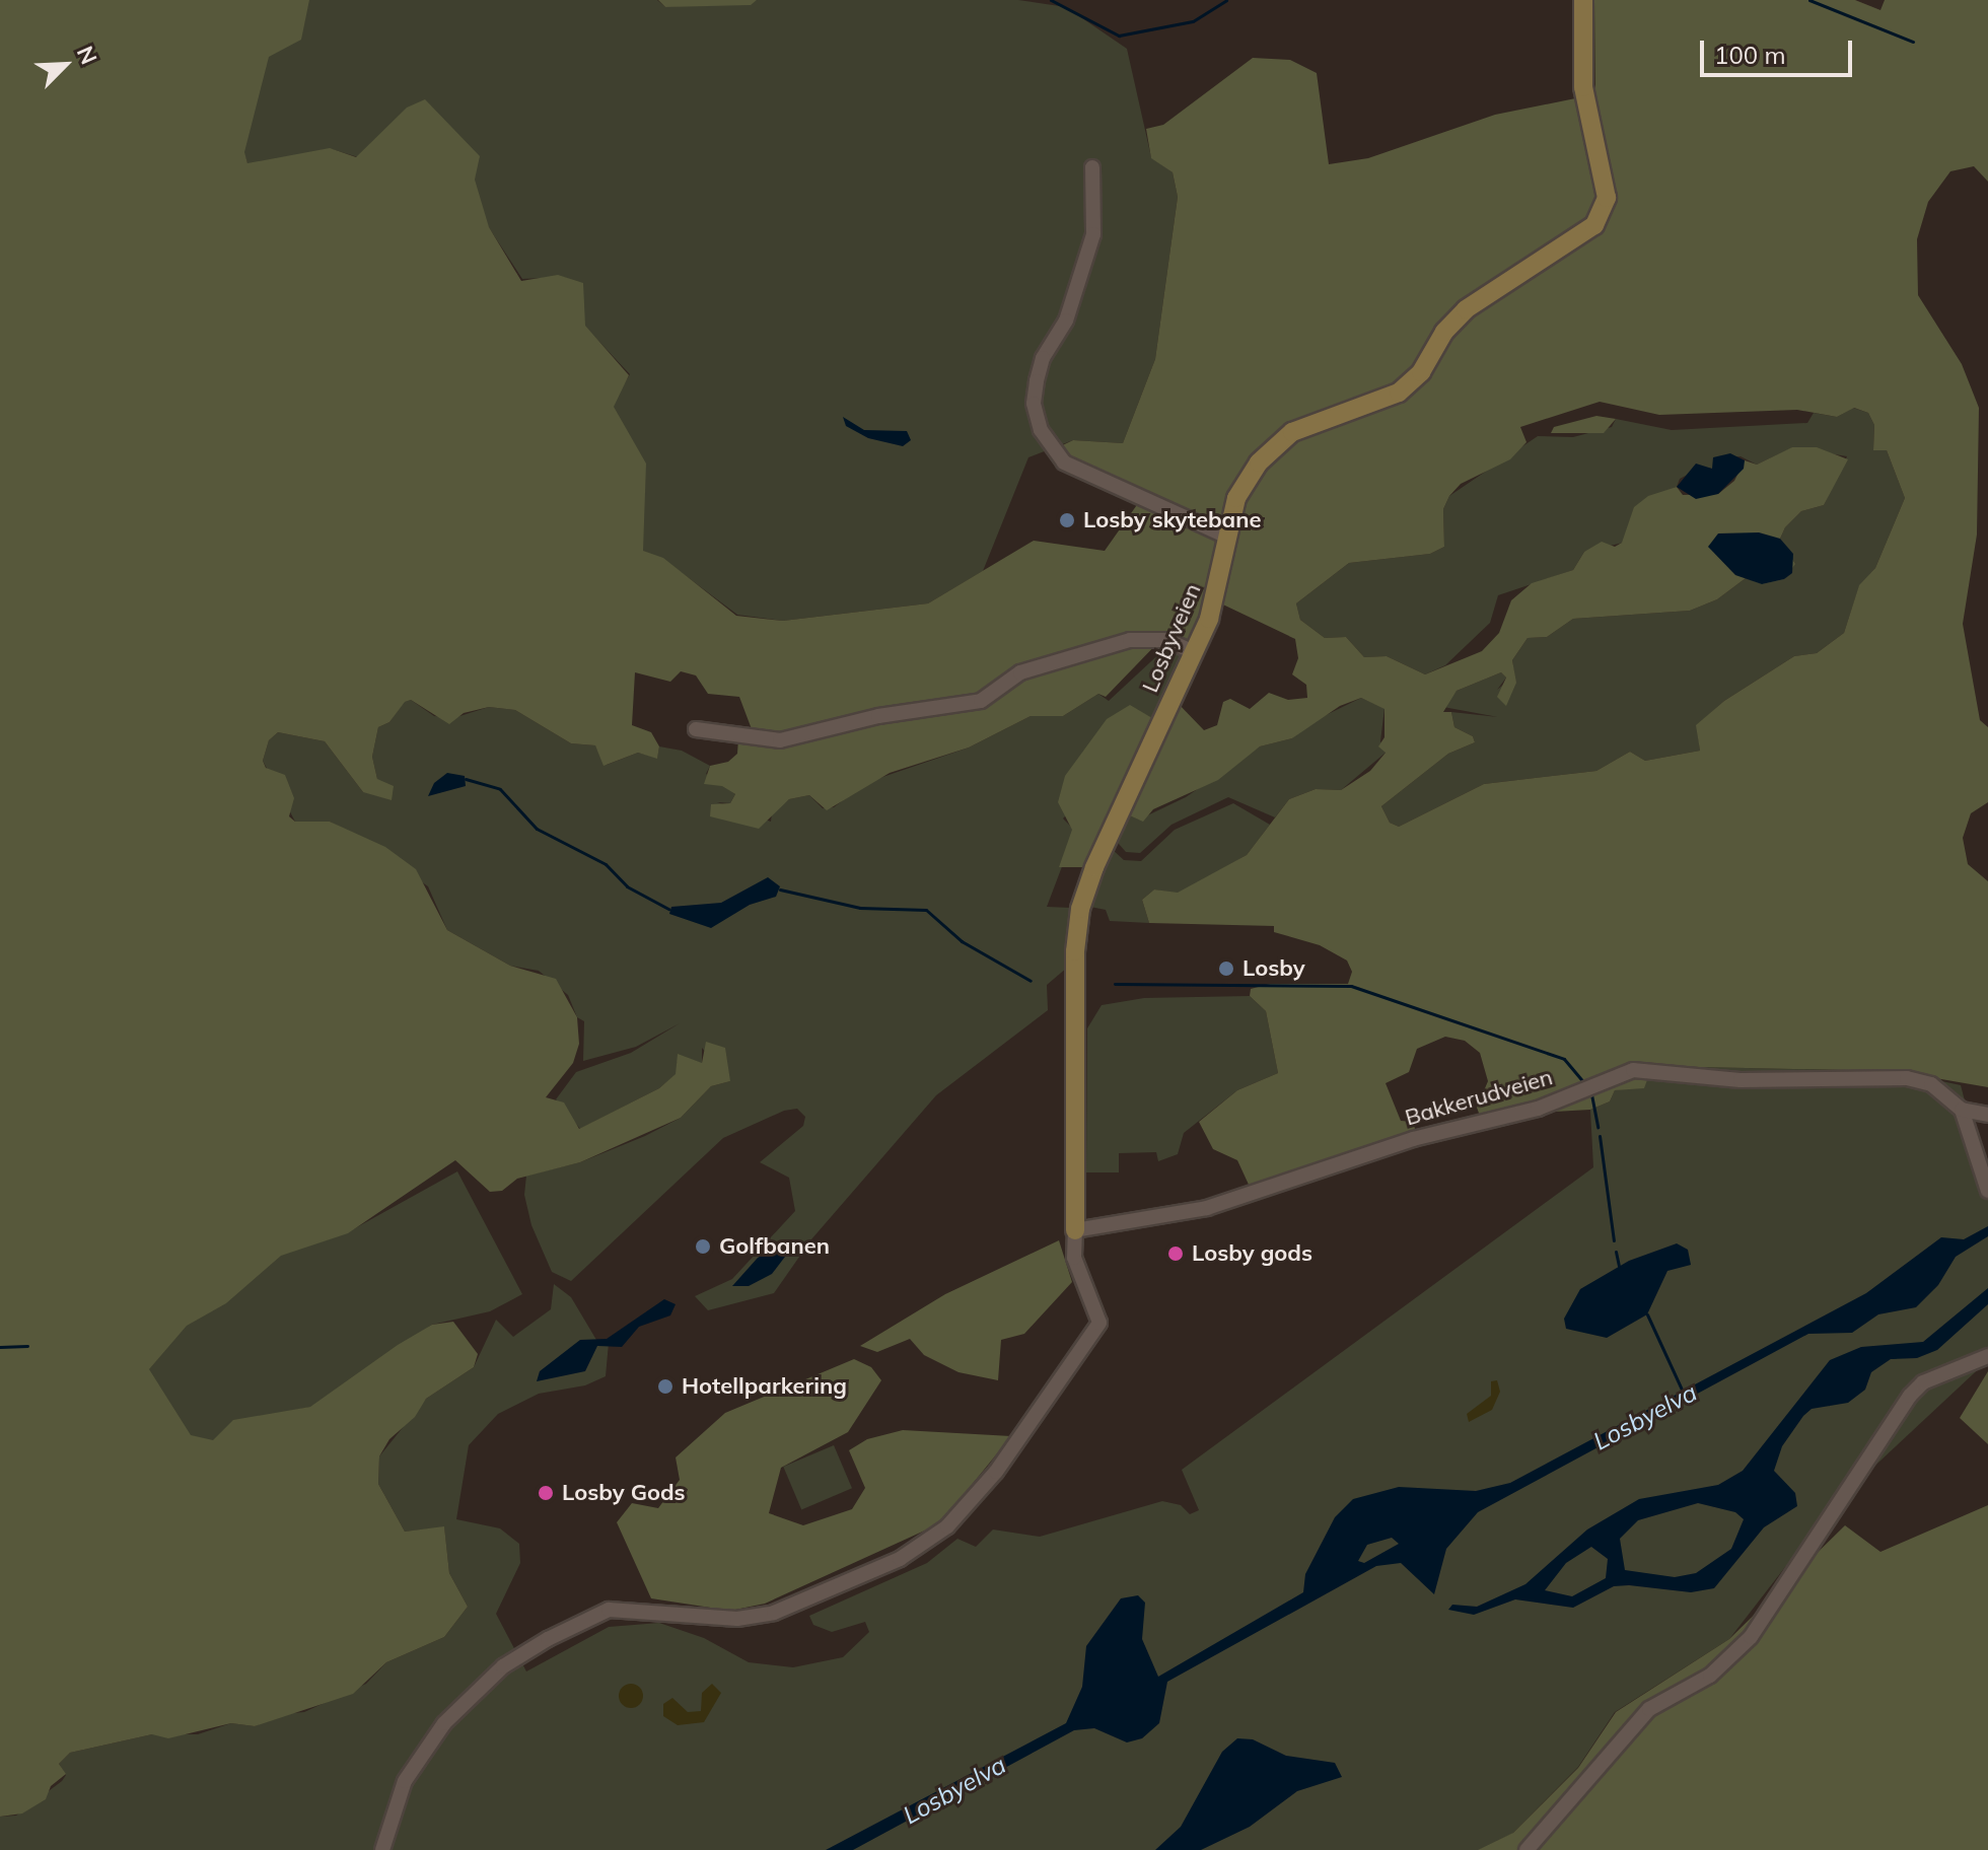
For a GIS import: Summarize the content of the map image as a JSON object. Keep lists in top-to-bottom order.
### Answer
{
  "streets": {
    "main road": ["Losbyveien"],
    "street": ["Bakkerudveien"]
  },
  "crossings": [
    ["Losbyveien", "Bakkerudveien"]
  ],
  "water": ["Losbyelva"],
  "places": [
    "Losby skytebane",
    "Losby",
    "Golfbanen",
    "Losby gods",
    "Hotellparkering",
    "Losby Gods"
  ],
  "scale_bar": "100 m",
  "north": "top right"
}
